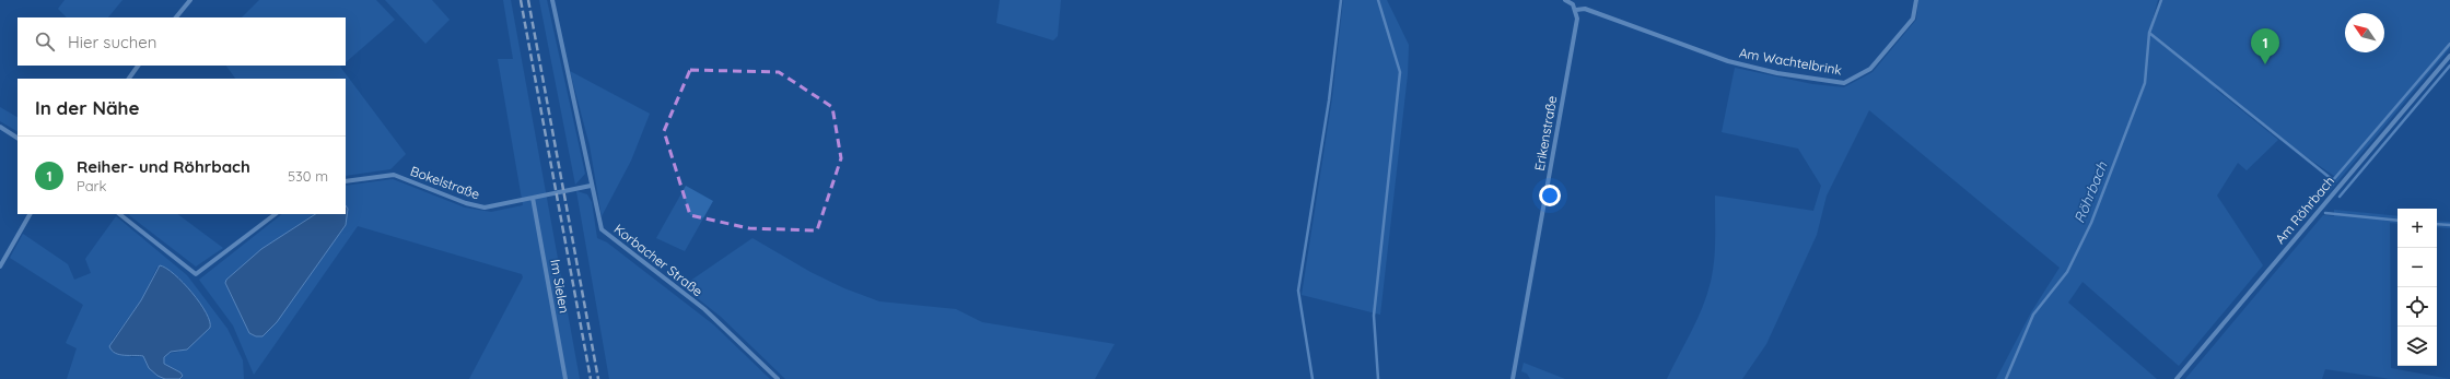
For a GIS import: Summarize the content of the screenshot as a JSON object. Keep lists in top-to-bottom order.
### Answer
{
  "streets": {
    "street": [
      "Am Wachtelbrink",
      "Erikenstraße",
      "Bokelstraße",
      "Am Röhrbach",
      "Korbacher Straße",
      "Im Sielen"
    ]
  },
  "crossings": [
    ["Am Wachtelbrink", "Erikenstraße"],
    ["Bokelstraße", "Korbacher Straße"],
    ["Bokelstraße", "Im Sielen"]
  ],
  "water": ["Röhrbach"],
  "north": "top left",
  "page": {
    "search": "Hier suchen",
    "pins": "1",
    "heading": "In der Nähe",
    "list": [
      {
        "mark": "1",
        "name": "Reiher- und Röhrbach",
        "note": "Park",
        "value": "530 m"
      }
    ],
    "map_buttons": ["+", "−"]
  }
}
